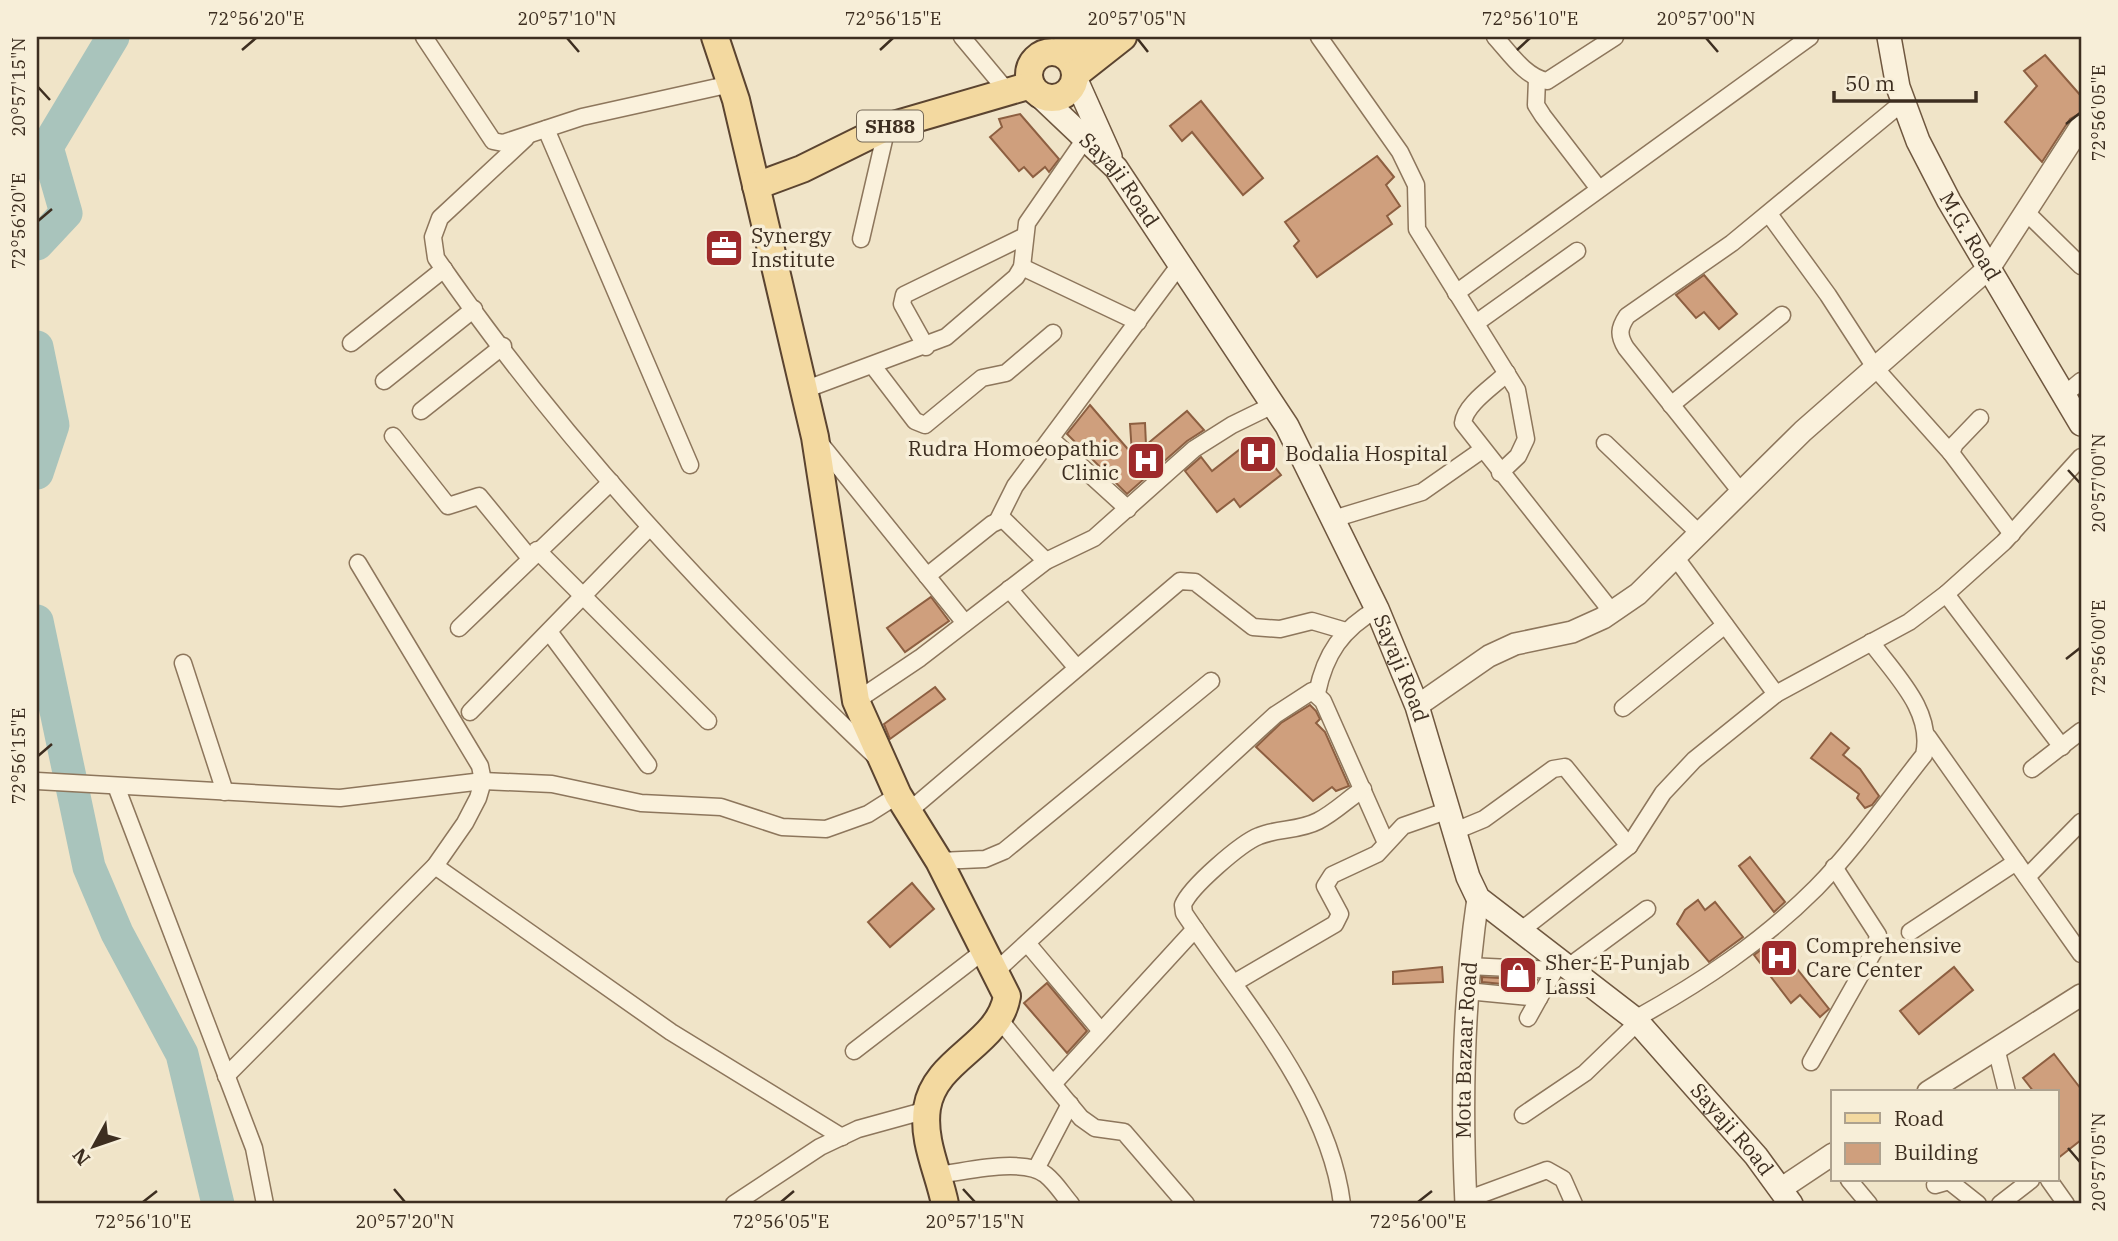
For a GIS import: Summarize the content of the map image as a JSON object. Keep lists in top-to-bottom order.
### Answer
{
  "streets": {
    "main road": ["SH88", "Sayaji Road", "M.G. Road"],
    "street": ["Mota Bazaar Road"]
  },
  "crossings": [
    ["SH88", "Sayaji Road"],
    ["Sayaji Road", "Mota Bazaar Road"]
  ],
  "places": {
    "office": ["Synergy Institute"],
    "hospital": ["Bodalia Hospital", "Rudra Homoeopathic Clinic", "Comprehensive Care Center"],
    "shop": ["Sher-E-Punjab Lassi"]
  },
  "legend": ["Road", "Building"],
  "scale_bar": "50 m",
  "north": "bottom left",
  "coordinates": [
    "72°56'20\"E",
    "20°57'10\"N",
    "72°56'15\"E",
    "20°57'05\"N",
    "72°56'10\"E",
    "20°57'00\"N",
    "20°57'15\"N",
    "72°56'05\"E",
    "72°56'00\"E",
    "20°57'20\"N"
  ]
}
